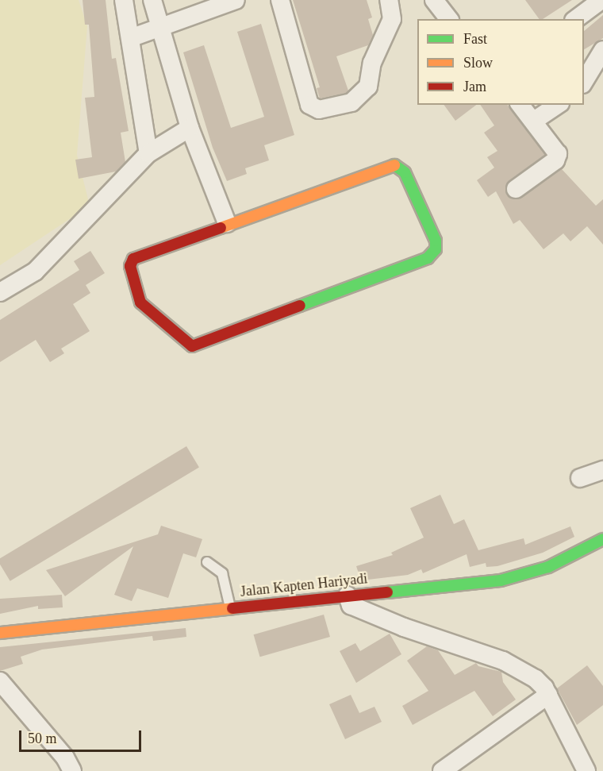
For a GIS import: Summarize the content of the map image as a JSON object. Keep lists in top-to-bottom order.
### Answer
{
  "streets": {
    "street": ["Jalan Kapten Hariyadi"]
  },
  "legend": ["Fast", "Slow", "Jam"],
  "scale_bar": "50 m"
}
